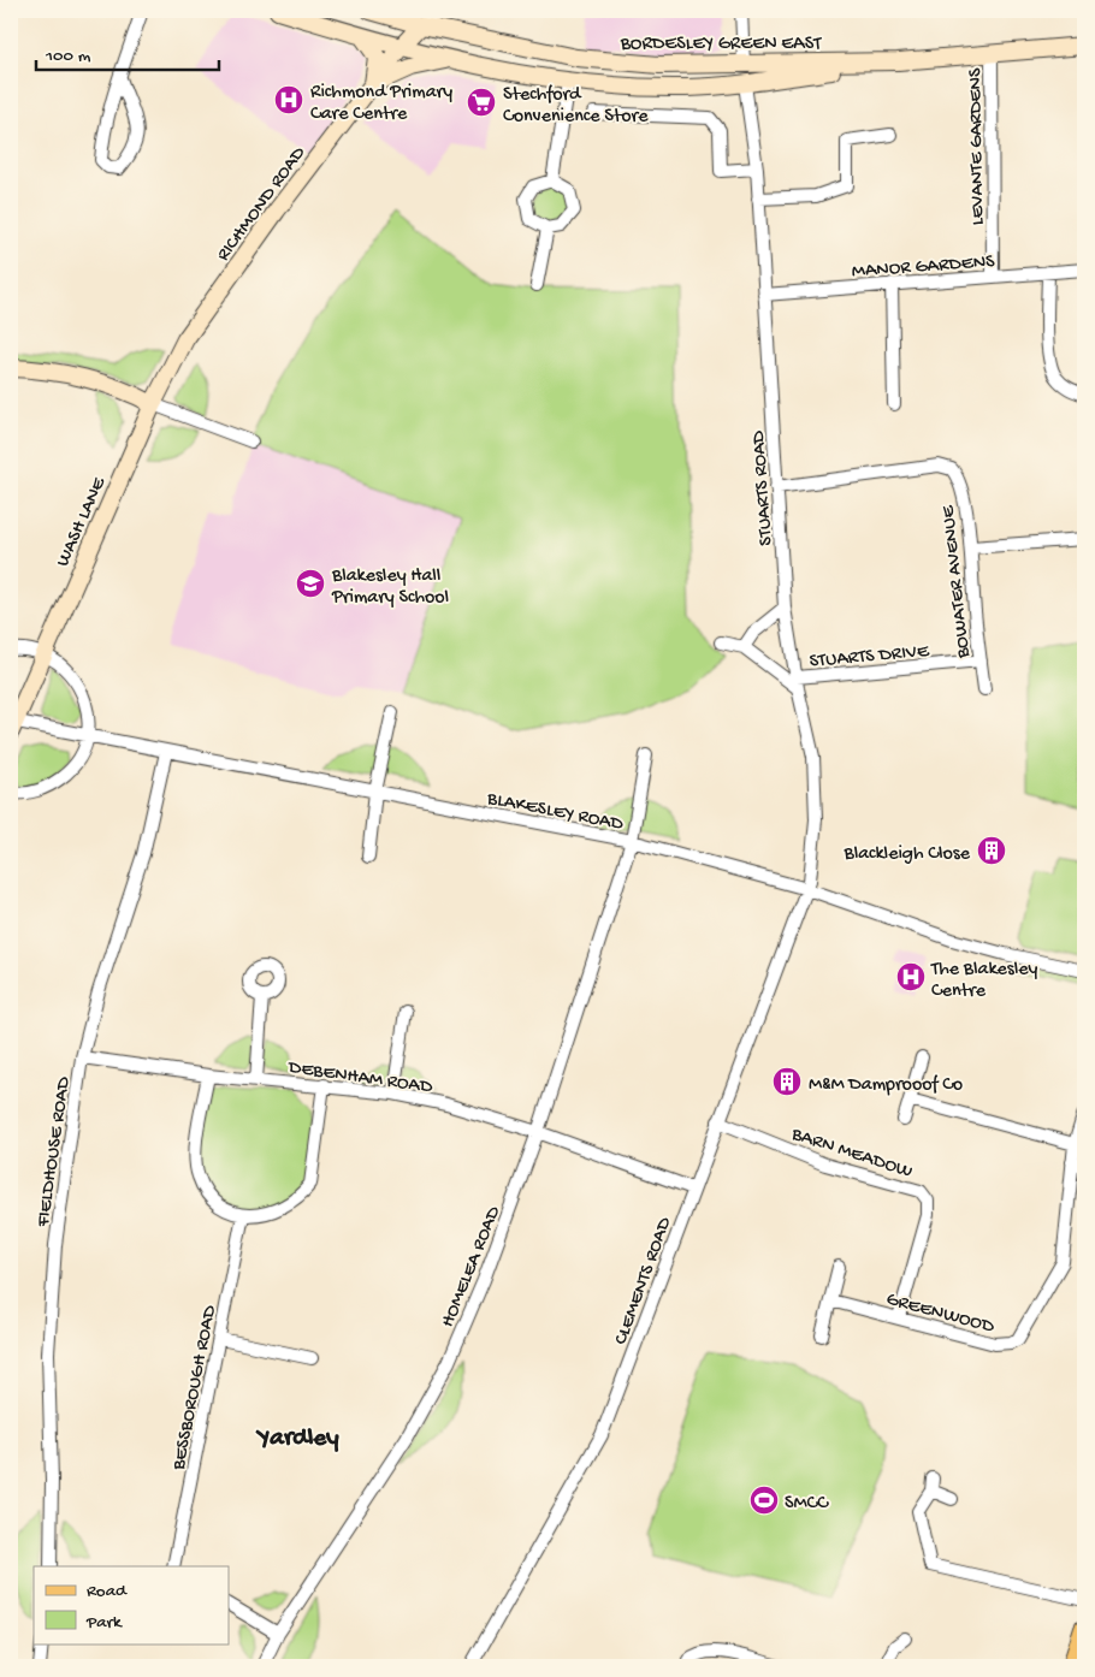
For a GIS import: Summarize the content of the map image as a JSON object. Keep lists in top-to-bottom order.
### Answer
{
  "streets": {
    "main road": ["BORDESLEY GREEN EAST", "RICHMOND ROAD", "WASH LANE"],
    "street": [
      "LEVANTE GARDENS",
      "MANOR GARDENS",
      "STUARTS ROAD",
      "BOWATER AVENUE",
      "STUARTS DRIVE",
      "BLAKESLEY ROAD",
      "DEBENHAM ROAD",
      "BARN MEADOW",
      "FIELDHOUSE ROAD",
      "HOMELEA ROAD",
      "CLEMENTS ROAD",
      "GREENWOOD",
      "BESSBOROUGH ROAD"
    ]
  },
  "crossings": [
    ["BORDESLEY GREEN EAST", "LEVANTE GARDENS"],
    ["BORDESLEY GREEN EAST", "RICHMOND ROAD"],
    ["BORDESLEY GREEN EAST", "STUARTS ROAD"],
    ["LEVANTE GARDENS", "MANOR GARDENS"],
    ["RICHMOND ROAD", "WASH LANE"],
    ["MANOR GARDENS", "STUARTS ROAD"],
    ["STUARTS ROAD", "BOWATER AVENUE"],
    ["STUARTS ROAD", "STUARTS DRIVE"],
    ["STUARTS ROAD", "BLAKESLEY ROAD"],
    ["STUARTS ROAD", "CLEMENTS ROAD"],
    ["WASH LANE", "BLAKESLEY ROAD"],
    ["BOWATER AVENUE", "STUARTS DRIVE"],
    ["BLAKESLEY ROAD", "FIELDHOUSE ROAD"],
    ["BLAKESLEY ROAD", "HOMELEA ROAD"],
    ["BLAKESLEY ROAD", "CLEMENTS ROAD"],
    ["DEBENHAM ROAD", "FIELDHOUSE ROAD"],
    ["DEBENHAM ROAD", "HOMELEA ROAD"],
    ["DEBENHAM ROAD", "CLEMENTS ROAD"],
    ["DEBENHAM ROAD", "BESSBOROUGH ROAD"],
    ["BARN MEADOW", "CLEMENTS ROAD"],
    ["BARN MEADOW", "GREENWOOD"]
  ],
  "districts": ["Yardley"],
  "places": {
    "hospital": ["Richmond Primary Care Centre", "The Blakesley Centre"],
    "supermarket": ["Stechford Convenience Store"],
    "school or university": ["Blakesley Hall Primary School"],
    "building": ["Blackleigh Close", "M&M Damprooof Co"],
    "sports": ["SMCC"]
  },
  "legend": ["Road", "Park"],
  "scale_bar": "100 m"
}
